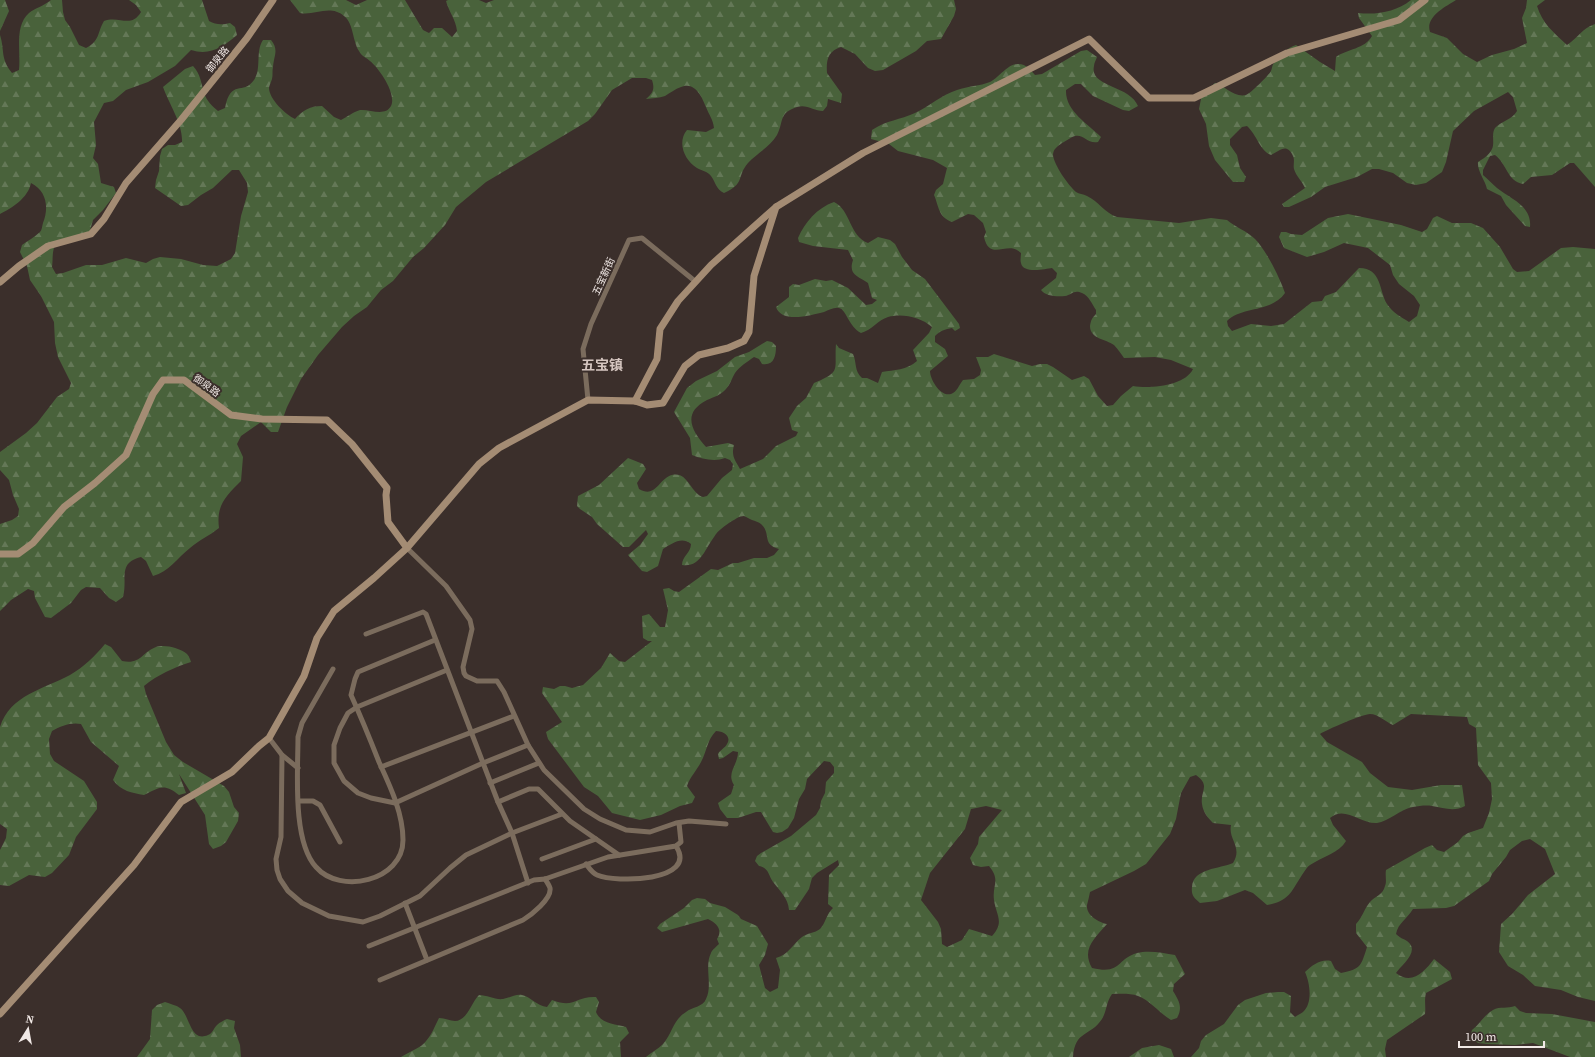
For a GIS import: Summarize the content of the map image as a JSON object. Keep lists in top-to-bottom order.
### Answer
{
  "streets": {
    "street": ["御泉路", "五宝新街"]
  },
  "districts": ["五宝镇"],
  "scale_bar": "100 m",
  "north": "top"
}
